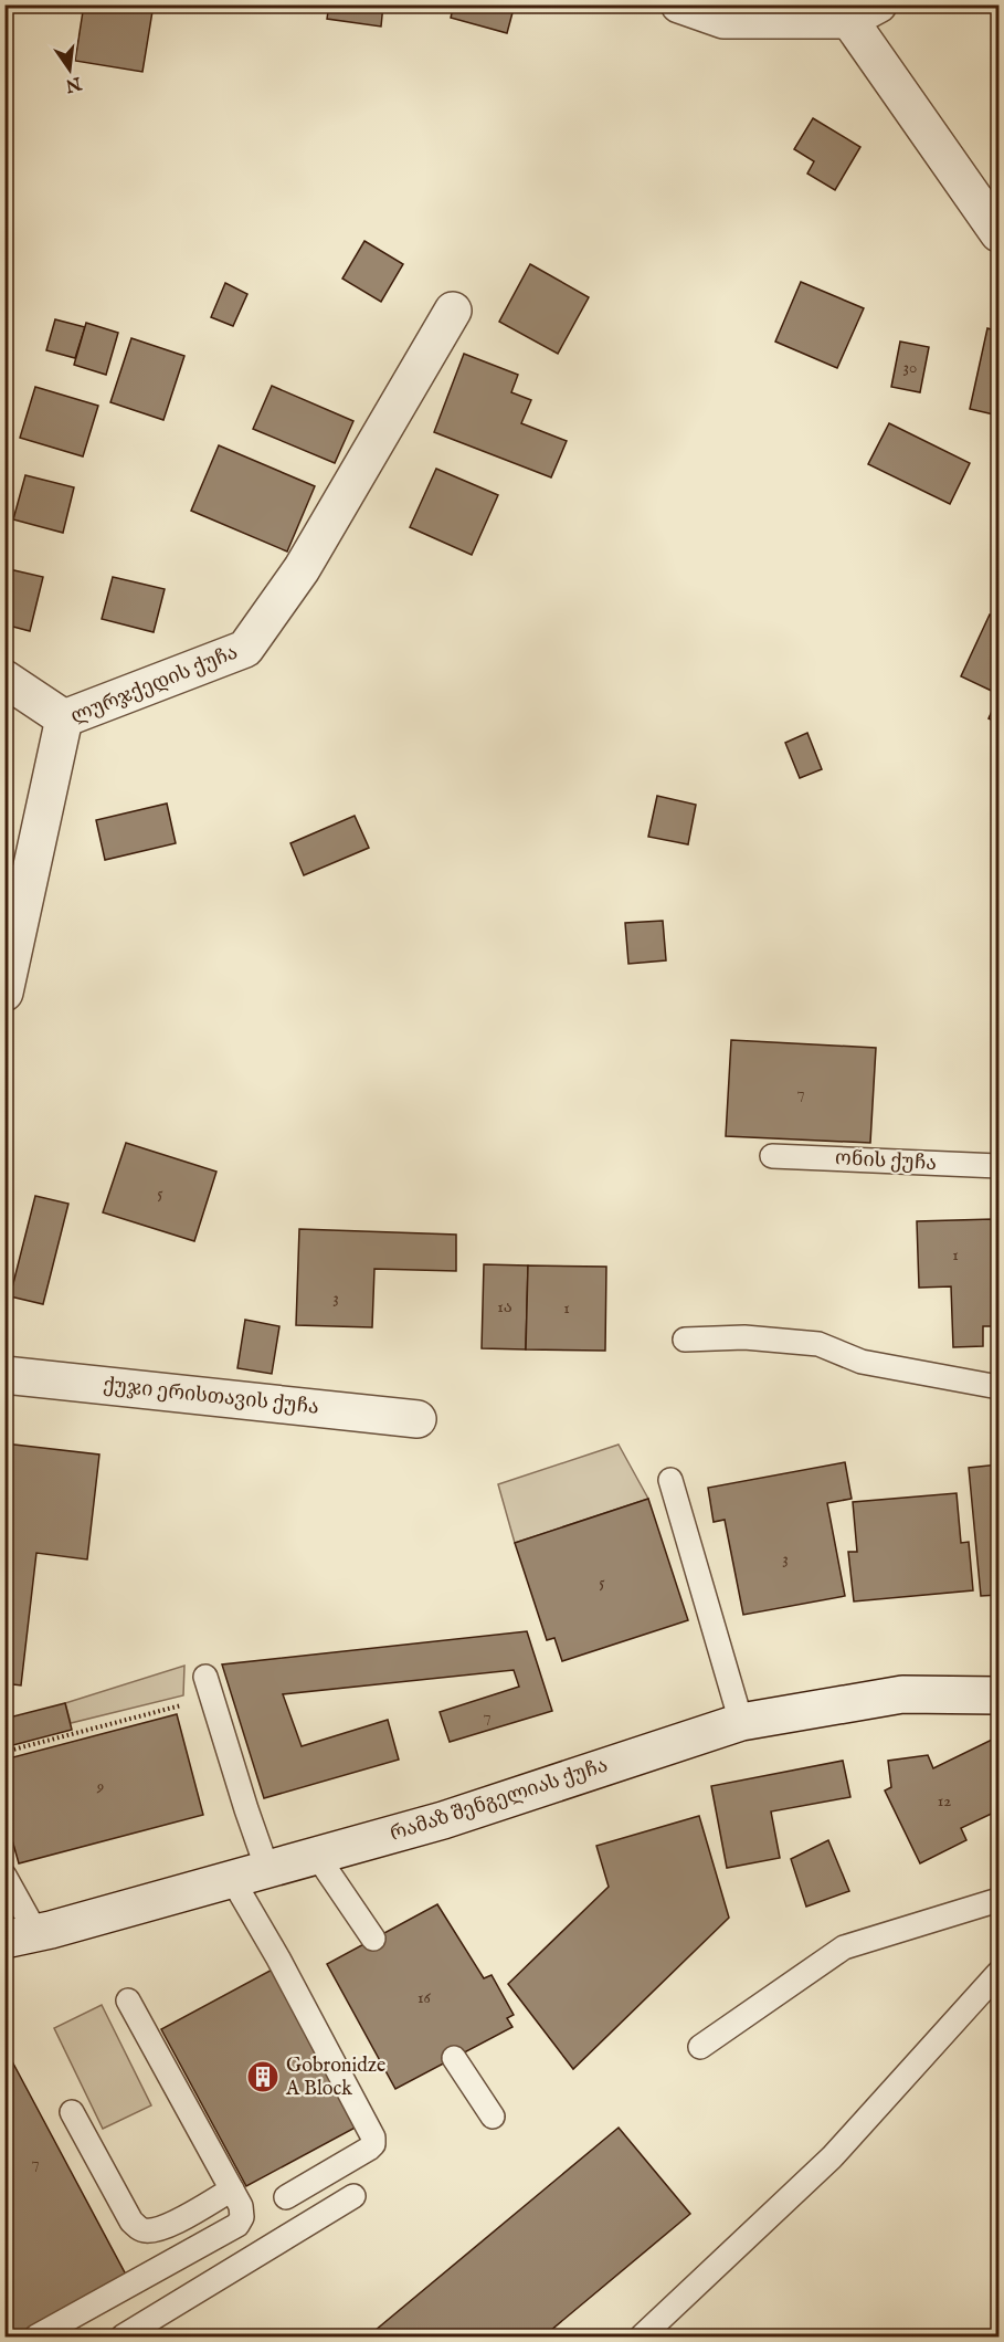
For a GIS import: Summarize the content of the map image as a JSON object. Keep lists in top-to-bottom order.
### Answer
{
  "streets": {
    "street": ["ლურჯქედის ქუჩა", "ქუჯი ერისთავის ქუჩა", "რამაზ შენგელიას ქუჩა"],
    "lane": ["ონის ქუჩა"]
  },
  "places": {
    "building": ["Gobronidze A Block"]
  },
  "house_numbers": [
    "30",
    "7",
    "5",
    "1",
    "3",
    "1ა",
    "1",
    "3",
    "5",
    "7",
    "9",
    "12",
    "16",
    "7"
  ],
  "north": "bottom"
}
